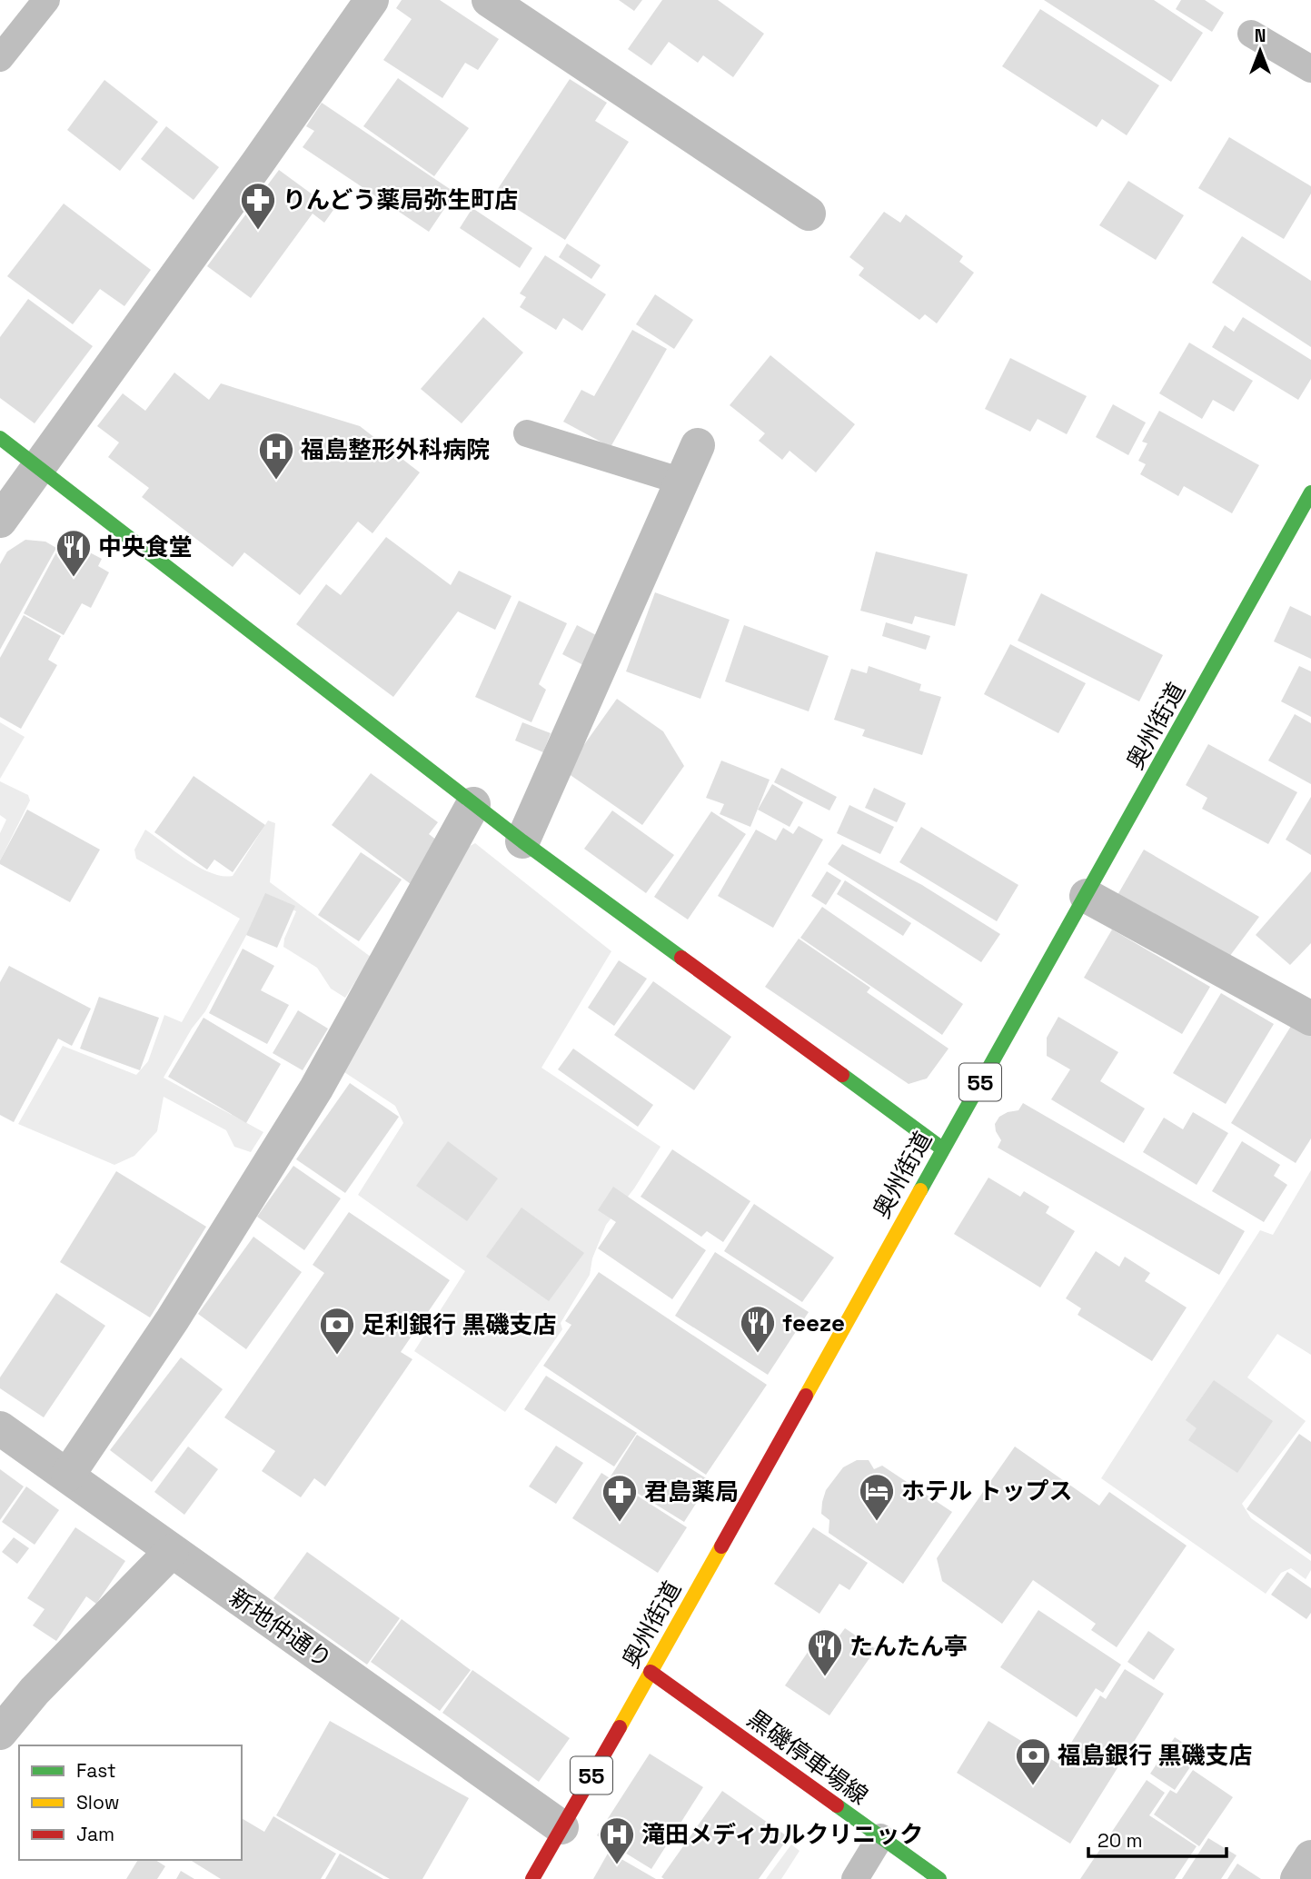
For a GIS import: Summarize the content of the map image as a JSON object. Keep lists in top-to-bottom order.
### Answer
{
  "streets": {
    "main road": ["奥州街道", "55", "黒磯停車場線"],
    "street": ["新地仲通り"]
  },
  "crossings": [
    ["奥州街道", "新地仲通り"],
    ["奥州街道", "黒磯停車場線"]
  ],
  "places": {
    "pharmacy": ["りんどう薬局弥生町店", "君島薬局"],
    "hospital": ["福島整形外科病院", "滝田メディカルクリニック"],
    "restaurant": ["中央食堂", "feeze", "たんたん亭"],
    "bank": ["足利銀行 黒磯支店", "福島銀行 黒磯支店"],
    "hotel": ["ホテル トップス"]
  },
  "legend": ["Fast", "Slow", "Jam"],
  "scale_bar": "20 m",
  "north": "top"
}
